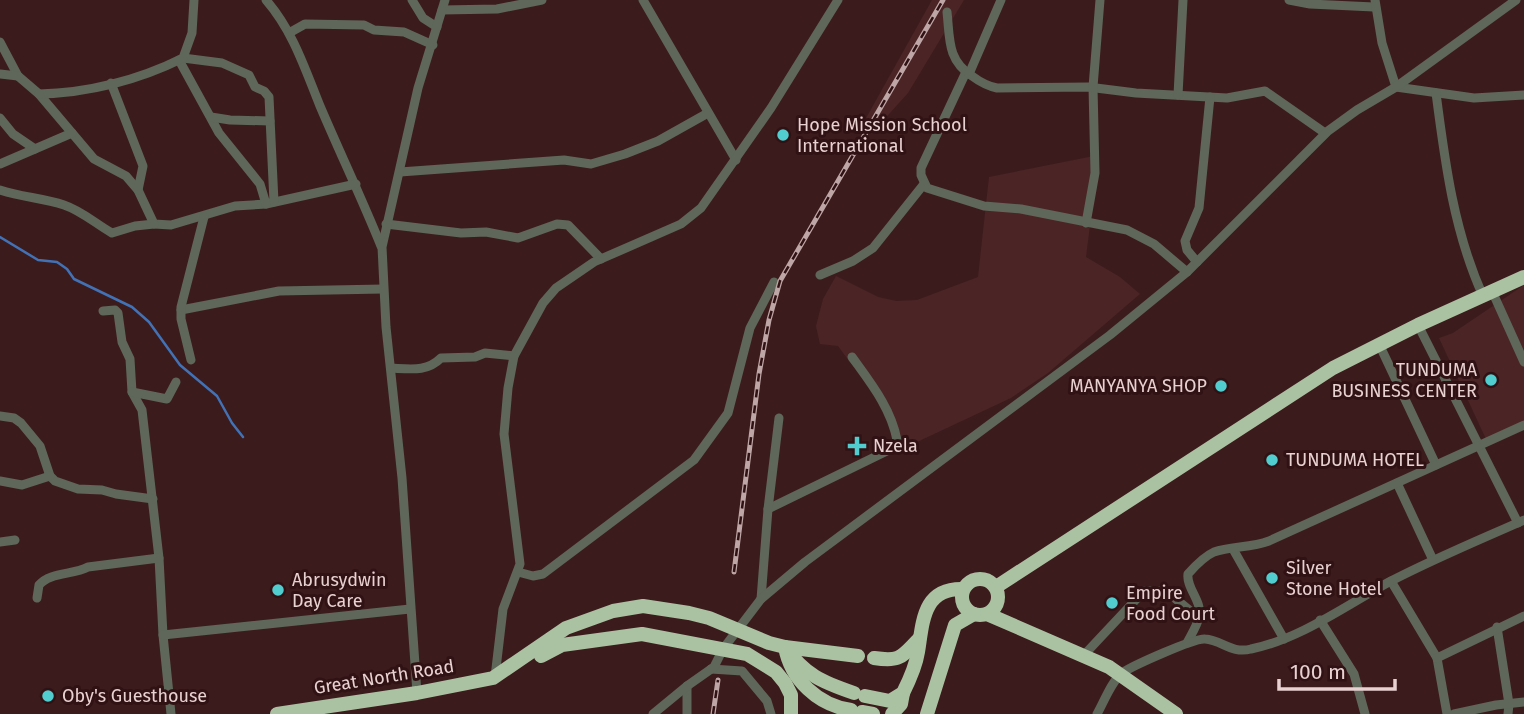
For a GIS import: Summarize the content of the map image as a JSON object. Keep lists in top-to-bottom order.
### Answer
{
  "streets": {
    "highway": ["Great North Road"]
  },
  "places": {
    "other": [
      "Hope Mission School International",
      "TUNDUMA BUSINESS CENTER",
      "MANYANYA SHOP",
      "TUNDUMA HOTEL",
      "Silver Stone Hotel",
      "Abrusydwin Day Care",
      "Empire Food Court",
      "Oby's Guesthouse"
    ],
    "health": ["Nzela"]
  },
  "scale_bar": "100 m"
}
